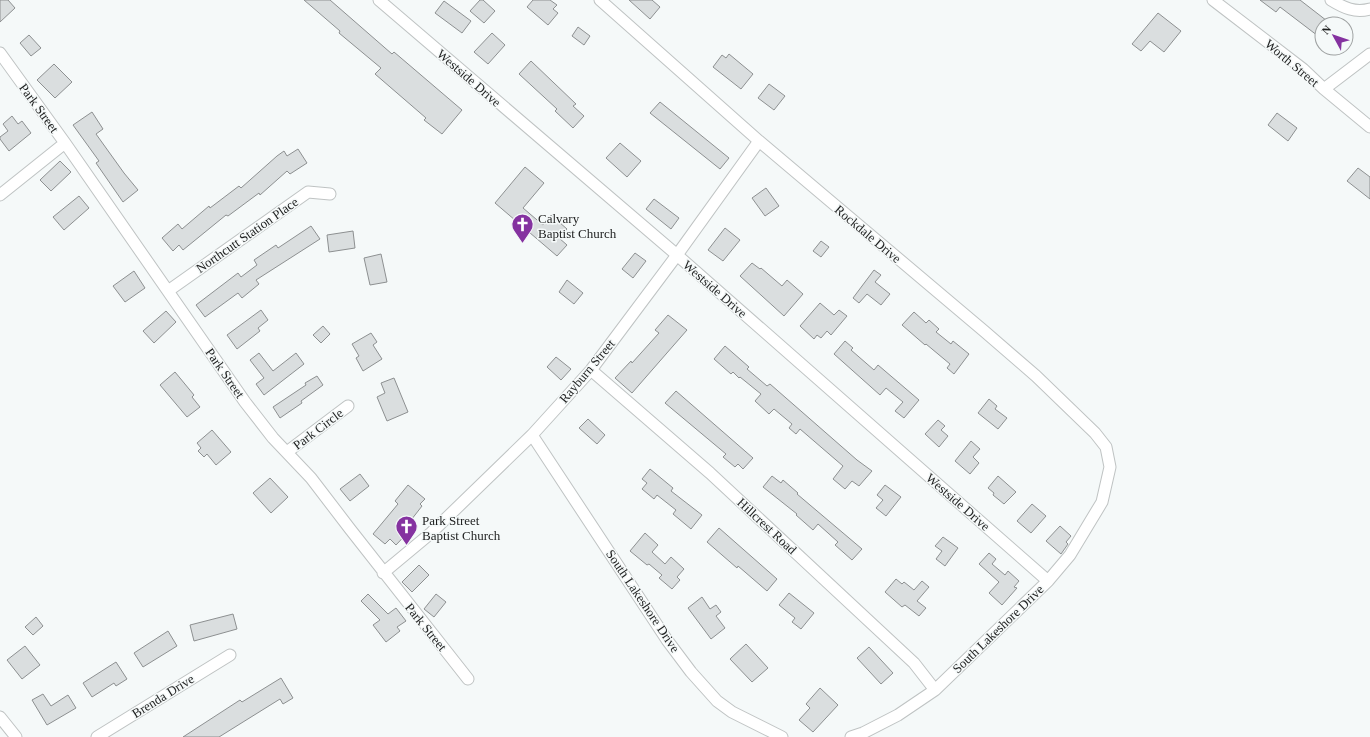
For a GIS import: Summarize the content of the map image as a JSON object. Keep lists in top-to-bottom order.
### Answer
{
  "streets": {
    "street": [
      "Worth Street",
      "Westside Drive",
      "Park Street",
      "Rockdale Drive",
      "Northcutt Station Place",
      "Rayburn Street",
      "Park Circle",
      "Hillcrest Road",
      "South Lakeshore Drive",
      "Brenda Drive"
    ]
  },
  "crossings": [
    ["Westside Drive", "Rayburn Street"],
    ["Westside Drive", "South Lakeshore Drive"],
    ["Park Street", "Northcutt Station Place"],
    ["Park Street", "Rayburn Street"],
    ["Park Street", "Park Circle"],
    ["Rockdale Drive", "Rayburn Street"],
    ["Rockdale Drive", "South Lakeshore Drive"],
    ["Rayburn Street", "Hillcrest Road"],
    ["Rayburn Street", "South Lakeshore Drive"],
    ["Hillcrest Road", "South Lakeshore Drive"]
  ],
  "places": {
    "church": ["Calvary Baptist Church", "Park Street Baptist Church"]
  },
  "north": "top left"
}
